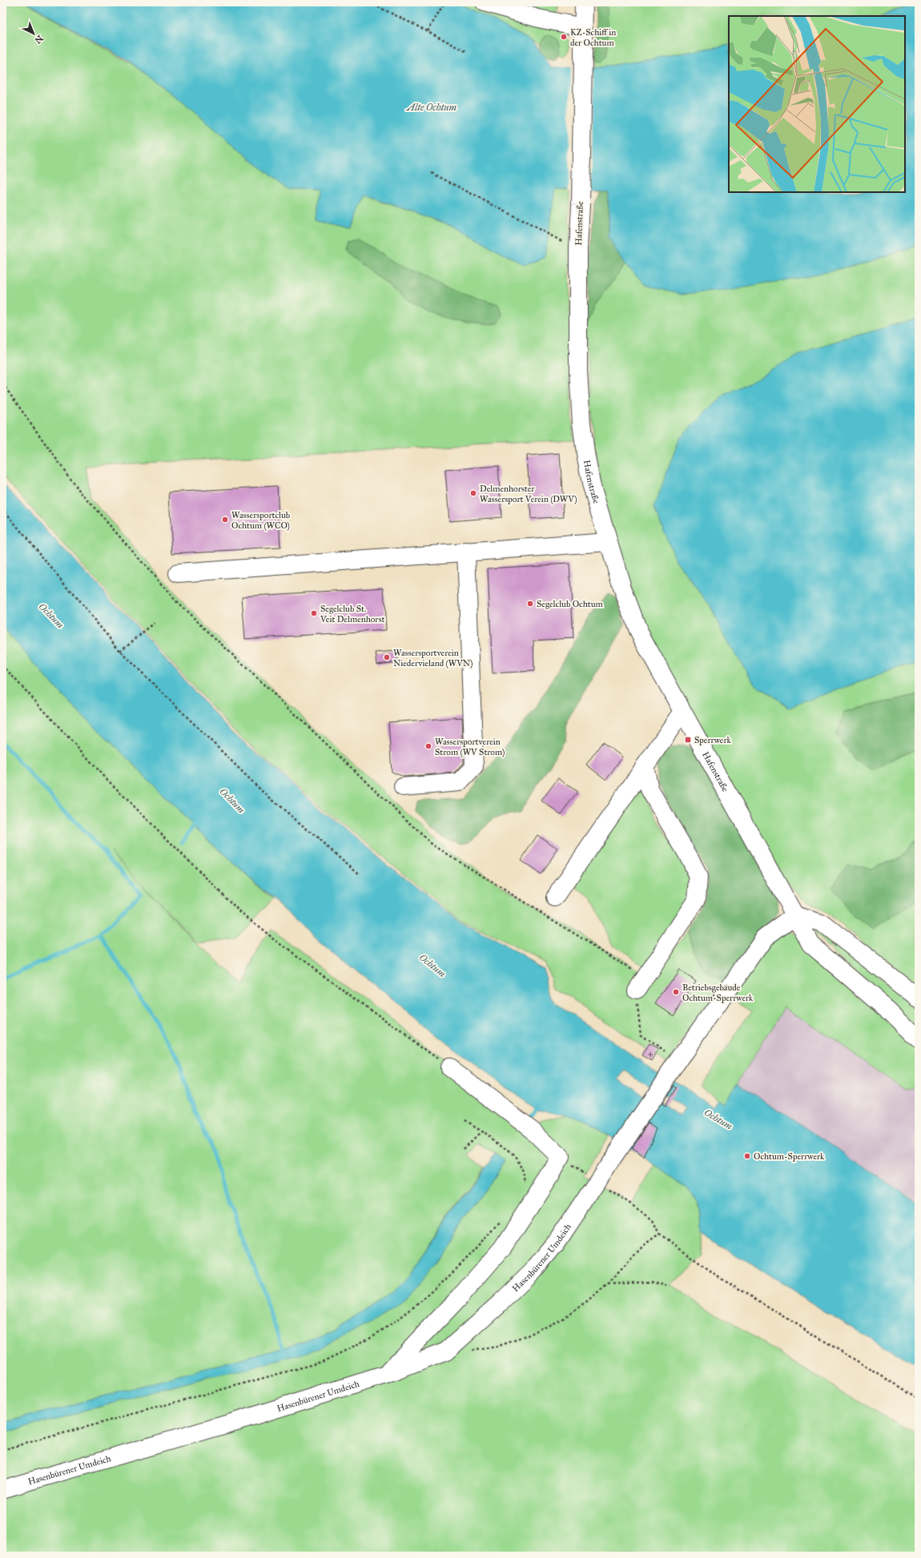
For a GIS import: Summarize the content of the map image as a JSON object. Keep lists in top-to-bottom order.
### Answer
{
  "streets": {
    "street": ["Hafenstraße", "Hasenbürener Umdeich"]
  },
  "crossings": [
    ["Hafenstraße", "Hasenbürener Umdeich"]
  ],
  "water": ["Alte Ochtum", "Ochtum"],
  "places": {
    "other": [
      "KZ-Schiff in der Ochtum",
      "Delmenhorster Wassersport Verein (DWV)",
      "Wassersportclub Ochtum (WCO)",
      "Segelclub Ochtum",
      "Segelclub St. Veit Delmenhorst",
      "Wassersportverein Niedervieland (WVN)",
      "Wassersportverein Strom (WV Strom)",
      "Betriebsgebäude Ochtum-Sperrwerk",
      "Ochtum-Sperrwerk"
    ],
    "transit": ["Sperrwerk"]
  },
  "house_numbers": ["4"],
  "north": "bottom right"
}
